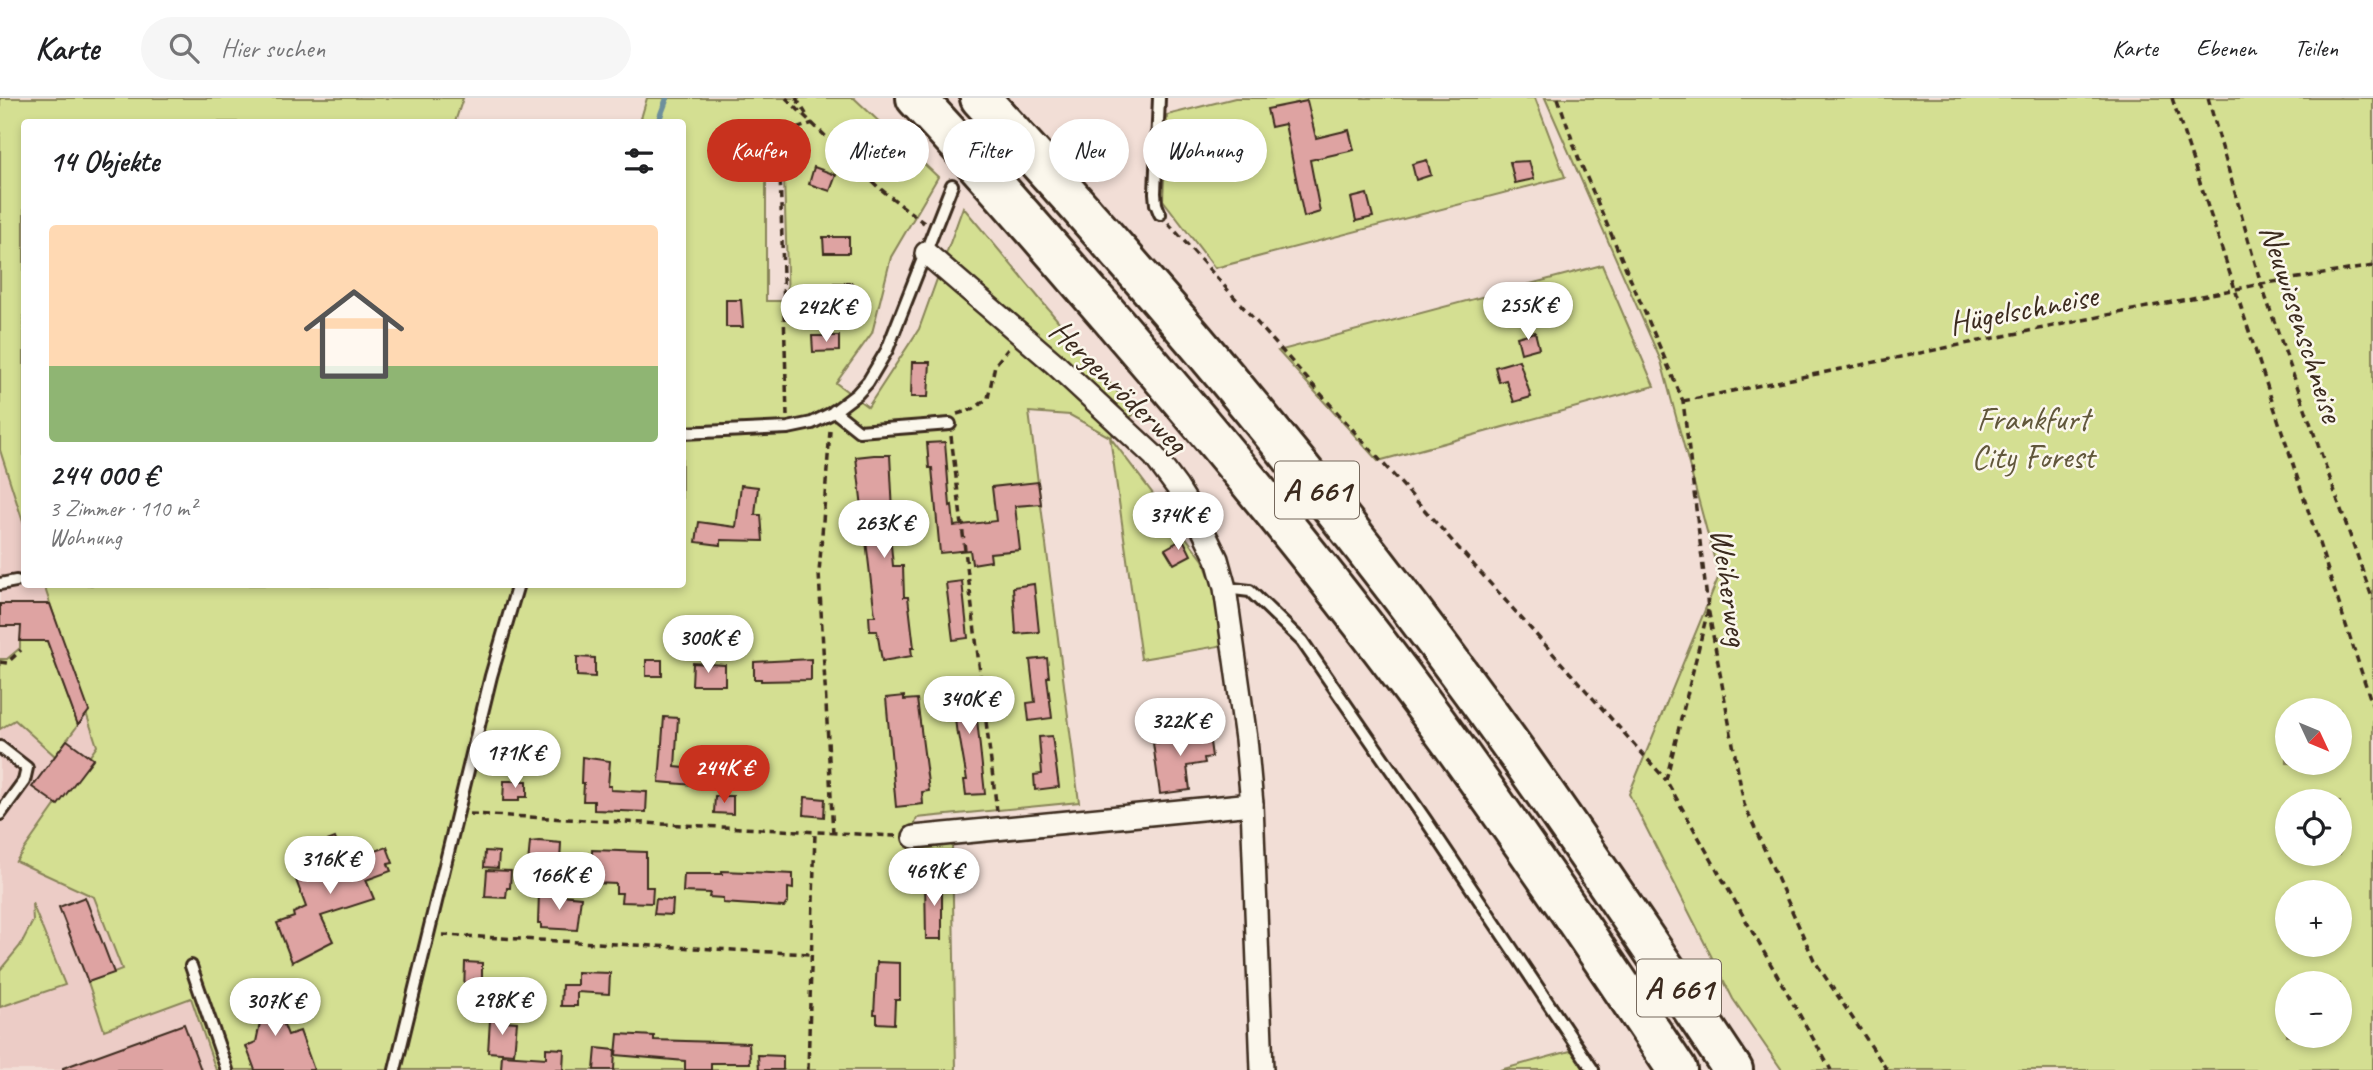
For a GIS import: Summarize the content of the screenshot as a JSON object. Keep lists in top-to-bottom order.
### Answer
{
  "streets": {
    "highway": ["A 661"],
    "street": ["Hergenröderweg"],
    "path": ["Hügelschneise", "Neuwiesenschneise", "Weiherweg"]
  },
  "crossings": [
    ["Hügelschneise", "Neuwiesenschneise"],
    ["Hügelschneise", "Weiherweg"]
  ],
  "parks": ["Frankfurt City Forest"],
  "north": "bottom right",
  "page": {
    "header": "Karte",
    "search": "Hier suchen",
    "nav": ["Karte", "Ebenen", "Teilen"],
    "chip": [
      "Kaufen",
      "Mieten",
      "Filter",
      "Neu",
      "Wohnung"
    ],
    "heading": "14 Objekte",
    "list": [
      {
        "name": "244 000 €",
        "note": "3 Zimmer · 110 m² · Wohnung"
      }
    ],
    "price": [
      "255K €",
      "242K €",
      "374K €",
      "263K €",
      "300K €",
      "340K €",
      "322K €",
      "171K €",
      "244K €",
      "316K €",
      "469K €",
      "166K €",
      "298K €",
      "307K €"
    ],
    "map_buttons": ["+", "−"]
  }
}
